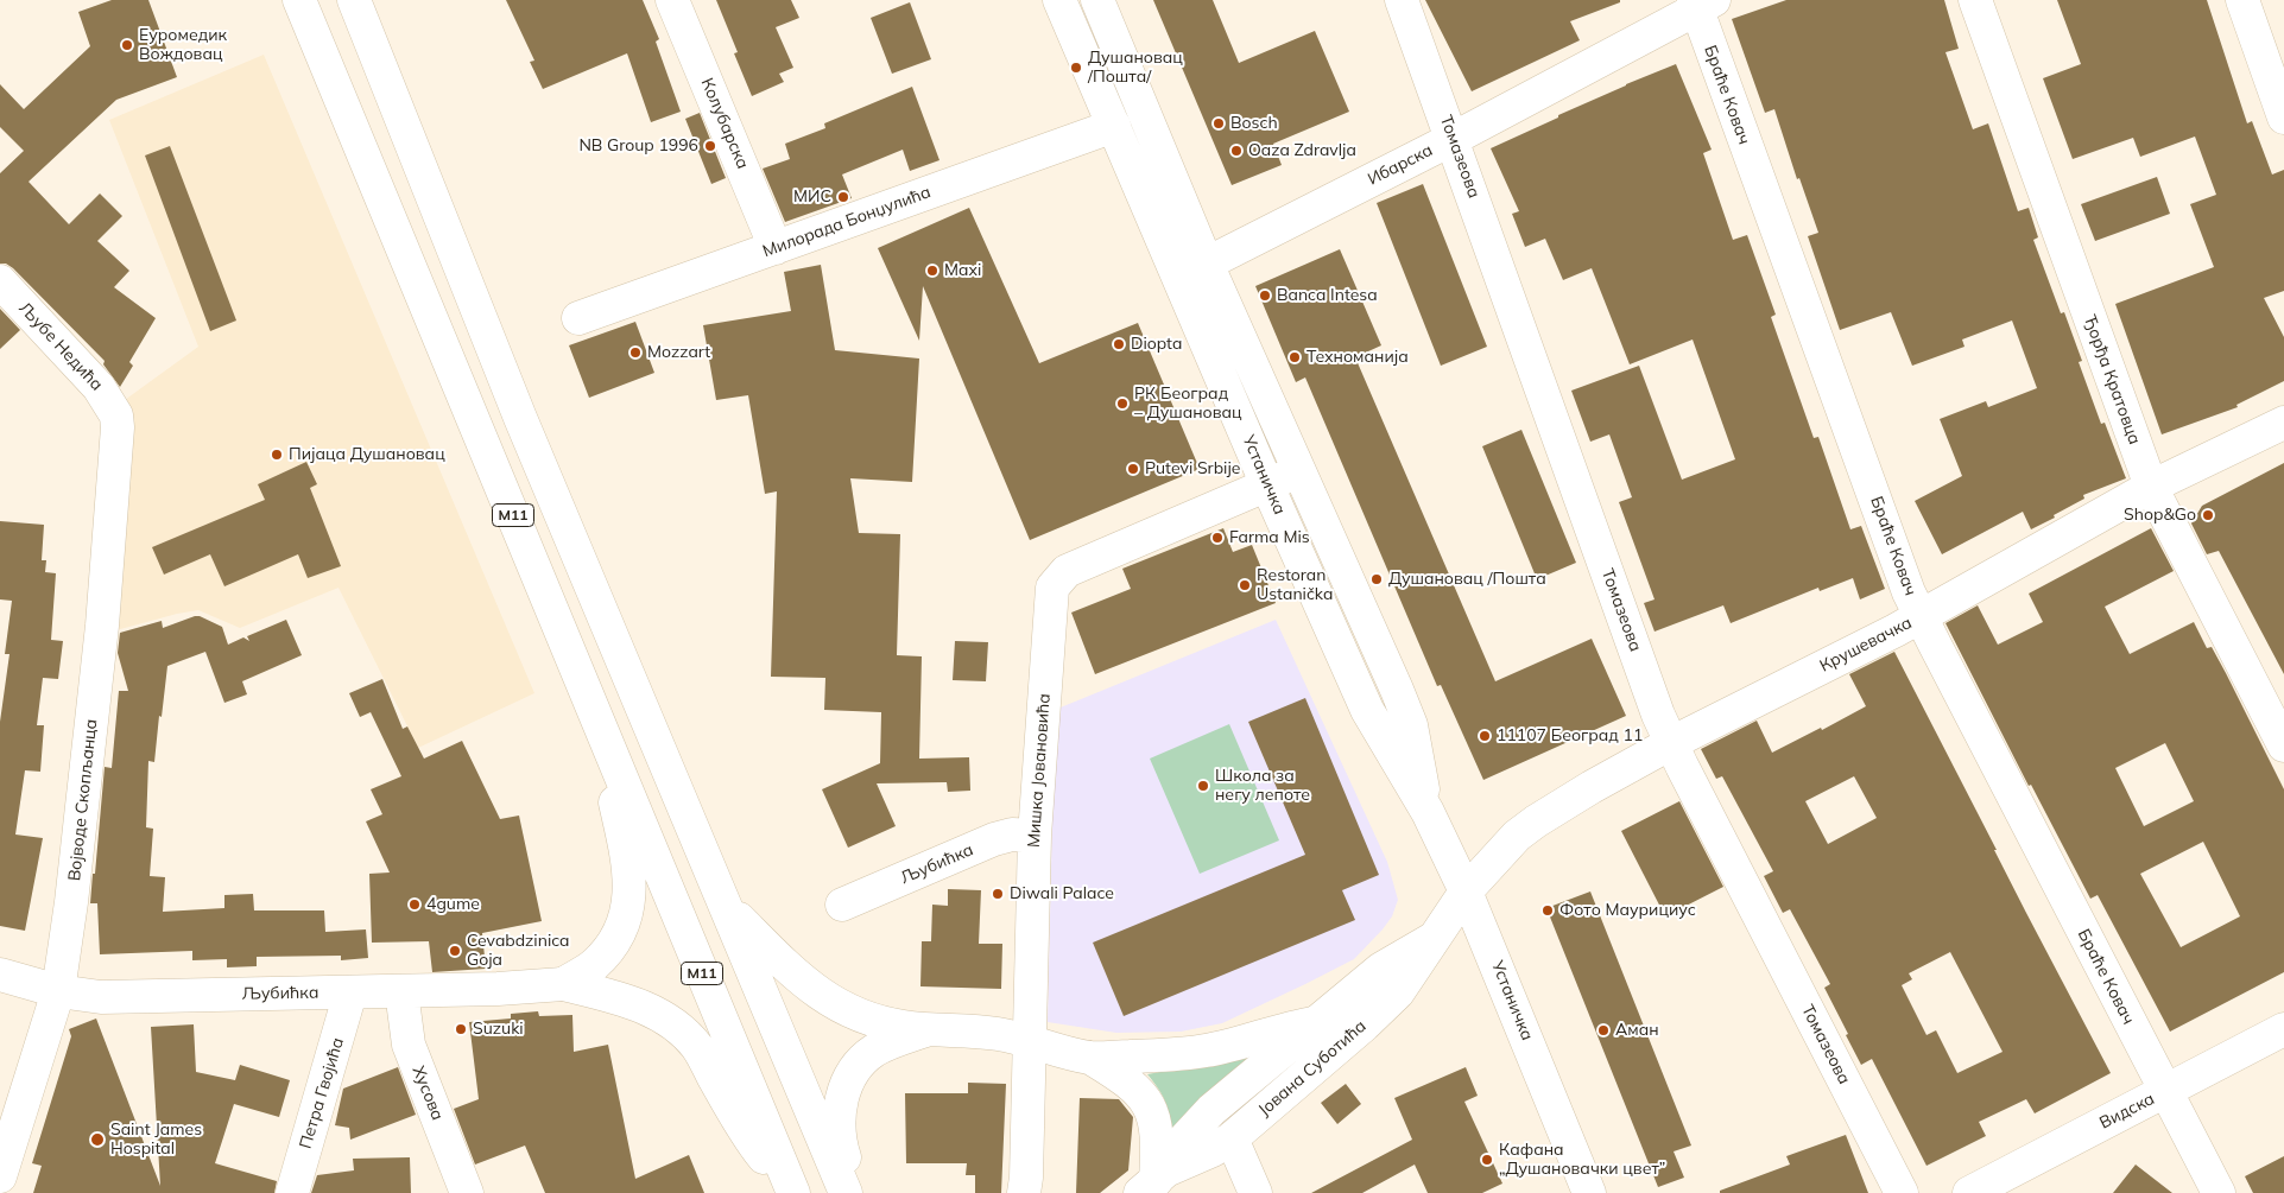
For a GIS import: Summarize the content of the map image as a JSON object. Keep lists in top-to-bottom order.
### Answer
{
  "streets": {
    "main road": [
      "Браће Ковач",
      "Колубарска",
      "Томазеова",
      "Ибарска",
      "Милорада Бонџулића",
      "Љубе Недића",
      "Ђорђа Кратовца",
      "Устаничка",
      "M11",
      "Крушевачка",
      "Мишка Јовановића",
      "Војводе Скопљанца",
      "Љубићка",
      "Јована Суботића",
      "Петра Гвојића",
      "Хусова",
      "Видска"
    ]
  },
  "crossings": [
    ["Браће Ковач", "Ибарска"],
    ["Браће Ковач", "Крушевачка"],
    ["Браће Ковач", "Видска"],
    ["Колубарска", "Милорада Бонџулића"],
    ["Томазеова", "Ибарска"],
    ["Томазеова", "Крушевачка"],
    ["Ибарска", "Устаничка"],
    ["Милорада Бонџулића", "Устаничка"],
    ["Љубе Недића", "Војводе Скопљанца"],
    ["Ђорђа Кратовца", "Крушевачка"],
    ["Устаничка", "Крушевачка"],
    ["Устаничка", "Мишка Јовановића"],
    ["Устаничка", "Јована Суботића"],
    ["Крушевачка", "Јована Суботића"],
    ["Мишка Јовановића", "Љубићка"],
    ["Војводе Скопљанца", "Љубићка"],
    ["Љубићка", "Петра Гвојића"],
    ["Љубићка", "Хусова"]
  ],
  "places": [
    "Еуромедик Вождовац",
    "Душановац /Пошта/",
    "Bosch",
    "NB Group 1996",
    "Oaza Zdravlja",
    "МИС",
    "Maxi",
    "Banca Intesa",
    "Diopta",
    "Mozzart",
    "Техноманија",
    "РК Београд – Душановац",
    "Пијаца Душановац",
    "Putevi Srbije",
    "Shop&Go",
    "Farma Mis",
    "Душановац /Пошта",
    "Restoran Ustanička",
    "11107 Београд 11",
    "Школа за негу лепоте",
    "Diwali Palace",
    "4gume",
    "Фото Маурициус",
    "Cevabdzinica Goja",
    "Suzuki",
    "Аман",
    "Saint James Hospital",
    "Кафана „Душановачки цвет”"
  ]
}
